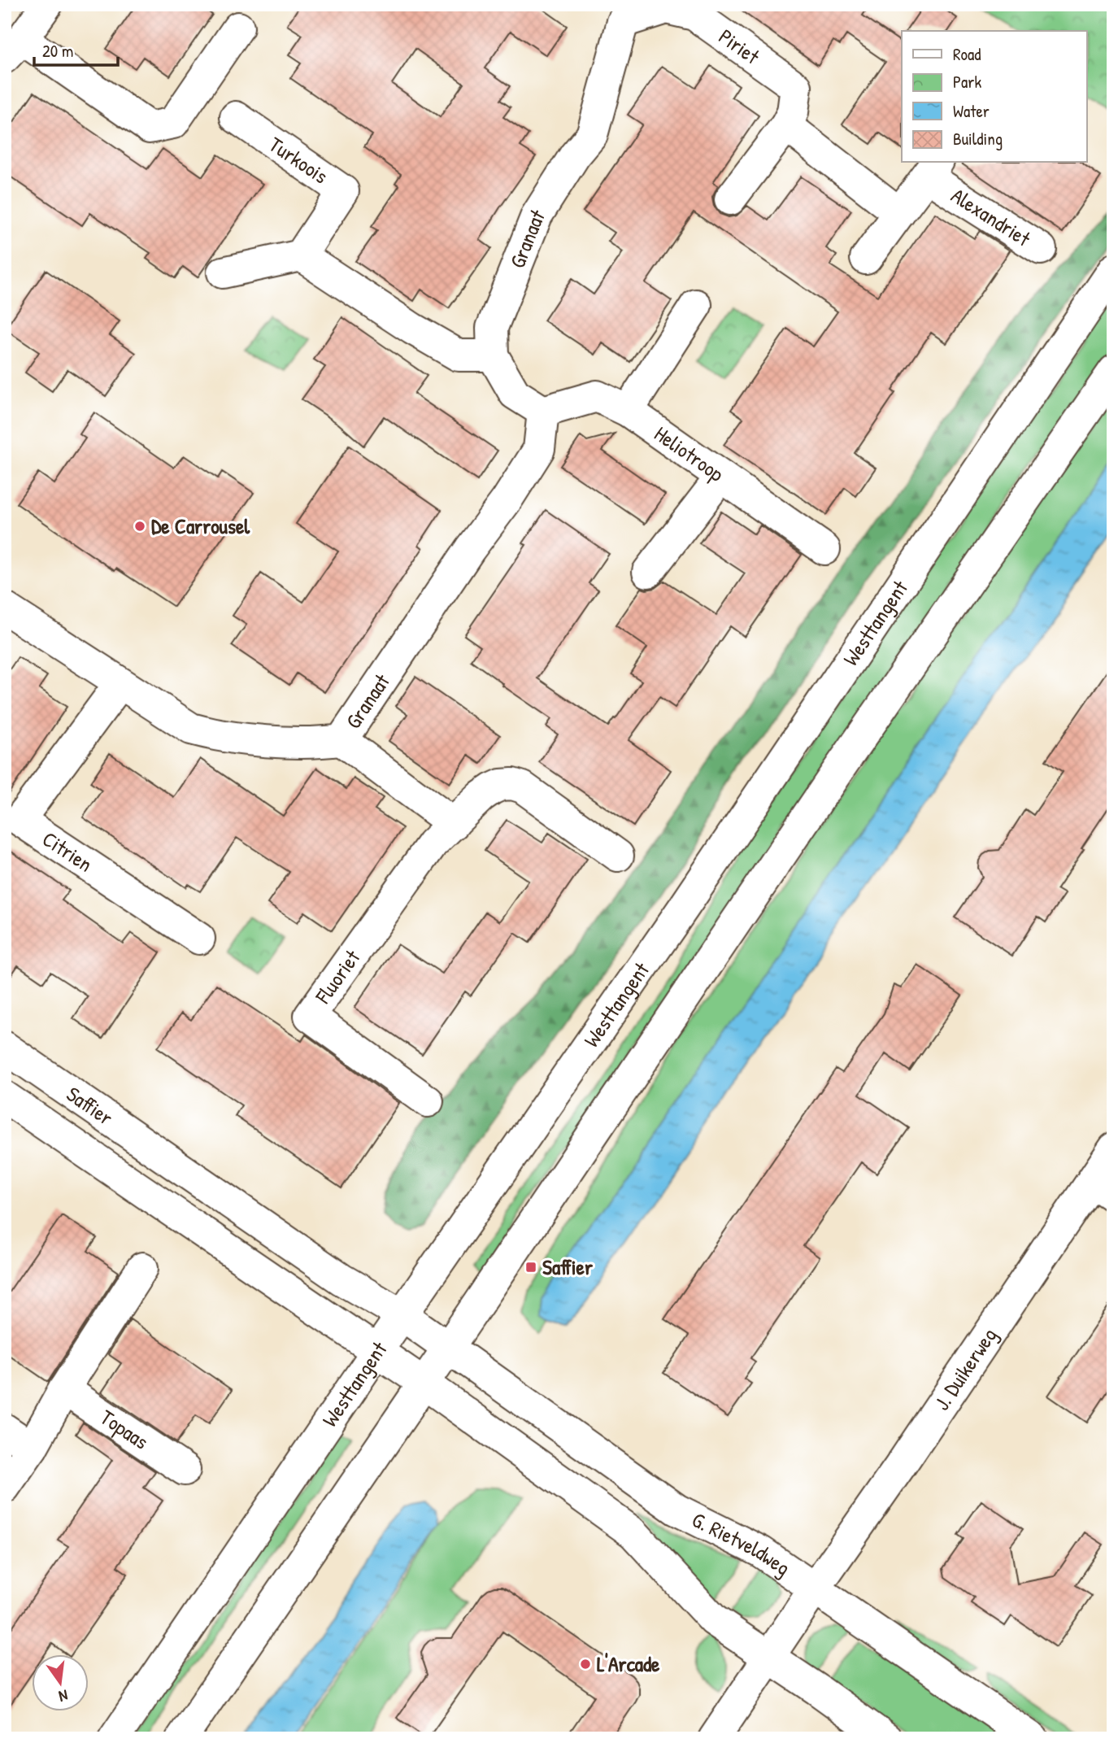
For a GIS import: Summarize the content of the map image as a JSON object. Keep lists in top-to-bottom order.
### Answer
{
  "streets": {
    "street": [
      "Piriet",
      "Turkoois",
      "Alexandriet",
      "Granaat",
      "Heliotroop",
      "Westtangent",
      "Citrien",
      "Fluoriet",
      "Saffier",
      "J. Duikerweg",
      "Topaas",
      "G. Rietveldweg"
    ]
  },
  "crossings": [
    ["Piriet", "Granaat"],
    ["Granaat", "Heliotroop"],
    ["Granaat", "Citrien"],
    ["Westtangent", "Saffier"],
    ["Saffier", "G. Rietveldweg"],
    ["J. Duikerweg", "G. Rietveldweg"]
  ],
  "places": {
    "other": ["De Carrousel", "L'Arcade"],
    "transit": ["Saffier"]
  },
  "legend": [
    "Road",
    "Park",
    "Water",
    "Building"
  ],
  "scale_bar": "20 m",
  "north": "bottom"
}
